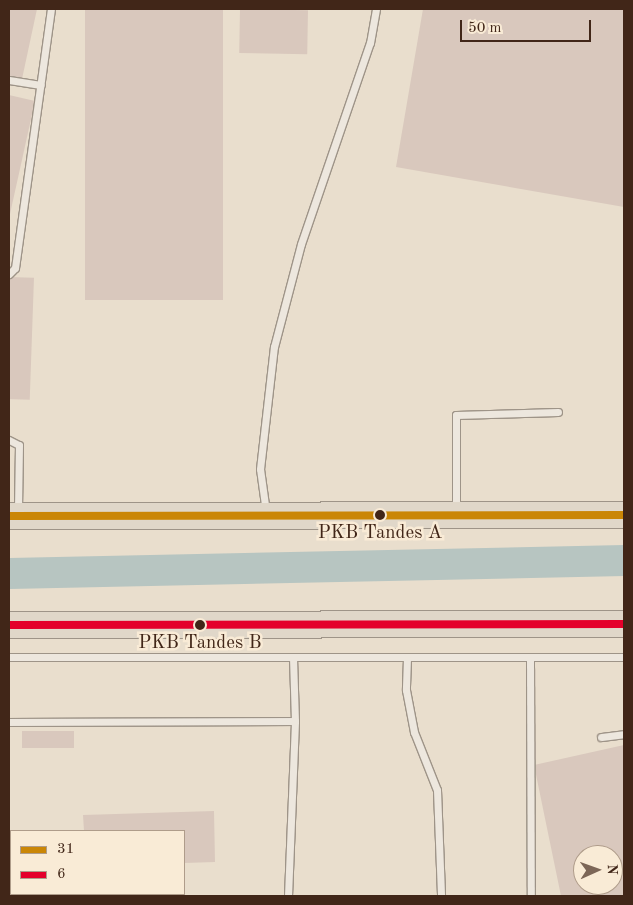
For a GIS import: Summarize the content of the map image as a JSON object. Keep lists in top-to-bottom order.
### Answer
{
  "places": ["PKB Tandes A", "PKB Tandes B"],
  "lines": ["transit line 31", "transit line 6"],
  "legend": ["31", "6"],
  "scale_bar": "50 m",
  "north": "right"
}
